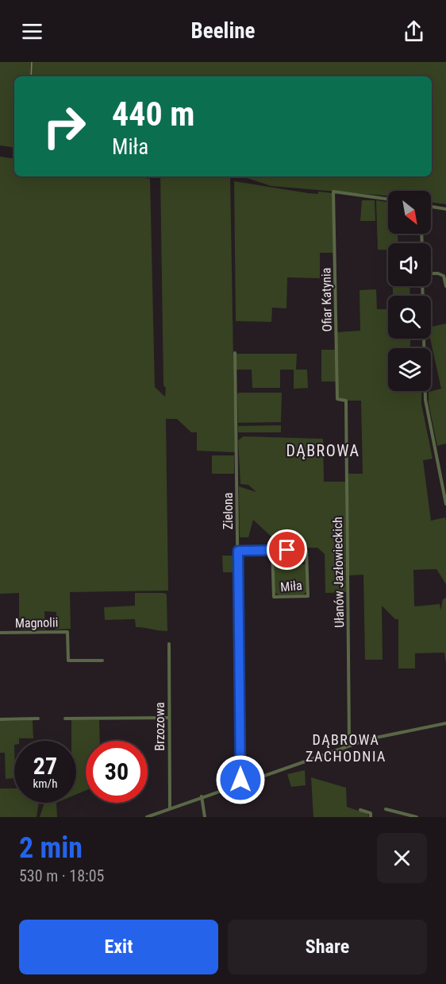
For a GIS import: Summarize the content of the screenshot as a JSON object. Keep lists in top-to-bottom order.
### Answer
{
  "streets": {
    "street": [
      "Ofiar Katynia",
      "Zielona",
      "Ułanów Jazłowieckich",
      "Miła",
      "Magnolii",
      "Brzozowa"
    ]
  },
  "crossings": [
    ["Ofiar Katynia", "Ułanów Jazłowieckich"],
    ["Zielona", "Miła"]
  ],
  "districts": ["DĄBROWA", "DĄBROWA ZACHODNIA"],
  "north": "bottom right",
  "page": {
    "header": "Beeline",
    "turn": ["440 m", "Miła"],
    "speed": "27 km/h",
    "limit": "30",
    "heading": ["2 min", "530 m · 18:05"],
    "buttons": ["Exit", "Share"]
  }
}
